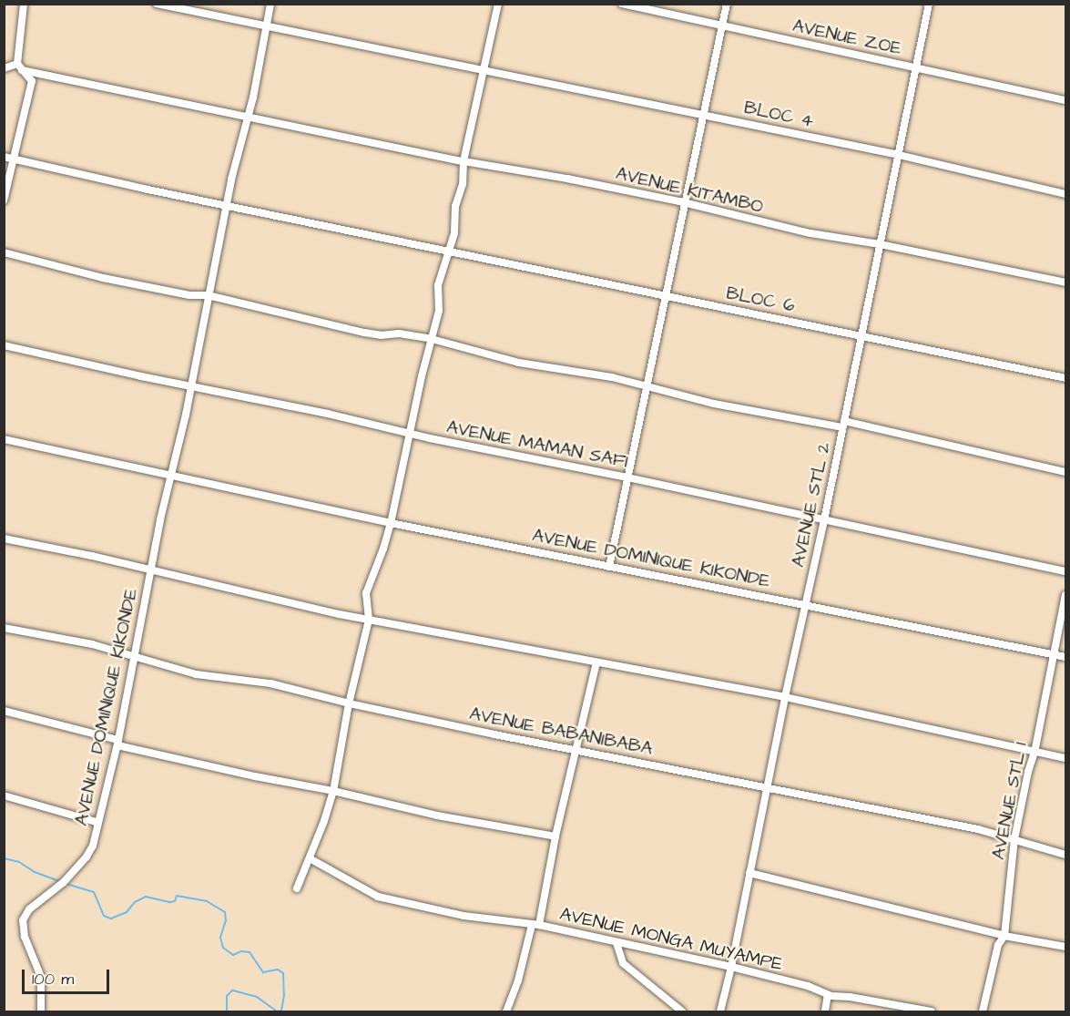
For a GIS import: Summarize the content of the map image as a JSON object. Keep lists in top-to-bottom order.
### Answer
{
  "streets": {
    "street": [
      "AVENUE ZOE",
      "BLOC 4",
      "AVENUE KITAMBO",
      "BLOC 6",
      "AVENUE MAMAN SAFI",
      "AVENUE STL 2",
      "AVENUE DOMINIQUE KIKONDE",
      "AVENUE BABANIBABA",
      "AVENUE STL 1",
      "AVENUE MONGA MUYAMPE"
    ]
  },
  "crossings": [
    ["AVENUE ZOE", "AVENUE STL 2"],
    ["BLOC 4", "AVENUE STL 2"],
    ["BLOC 4", "AVENUE DOMINIQUE KIKONDE"],
    ["AVENUE KITAMBO", "AVENUE STL 2"],
    ["AVENUE KITAMBO", "AVENUE DOMINIQUE KIKONDE"],
    ["BLOC 6", "AVENUE STL 2"],
    ["BLOC 6", "AVENUE DOMINIQUE KIKONDE"],
    ["AVENUE MAMAN SAFI", "AVENUE STL 2"],
    ["AVENUE MAMAN SAFI", "AVENUE DOMINIQUE KIKONDE"],
    ["AVENUE STL 2", "AVENUE DOMINIQUE KIKONDE"],
    ["AVENUE STL 2", "AVENUE BABANIBABA"],
    ["AVENUE STL 2", "AVENUE MONGA MUYAMPE"],
    ["AVENUE DOMINIQUE KIKONDE", "AVENUE BABANIBABA"],
    ["AVENUE DOMINIQUE KIKONDE", "AVENUE STL 1"],
    ["AVENUE BABANIBABA", "AVENUE STL 1"],
    ["AVENUE BABANIBABA", "AVENUE MONGA MUYAMPE"]
  ],
  "scale_bar": "100 m"
}
